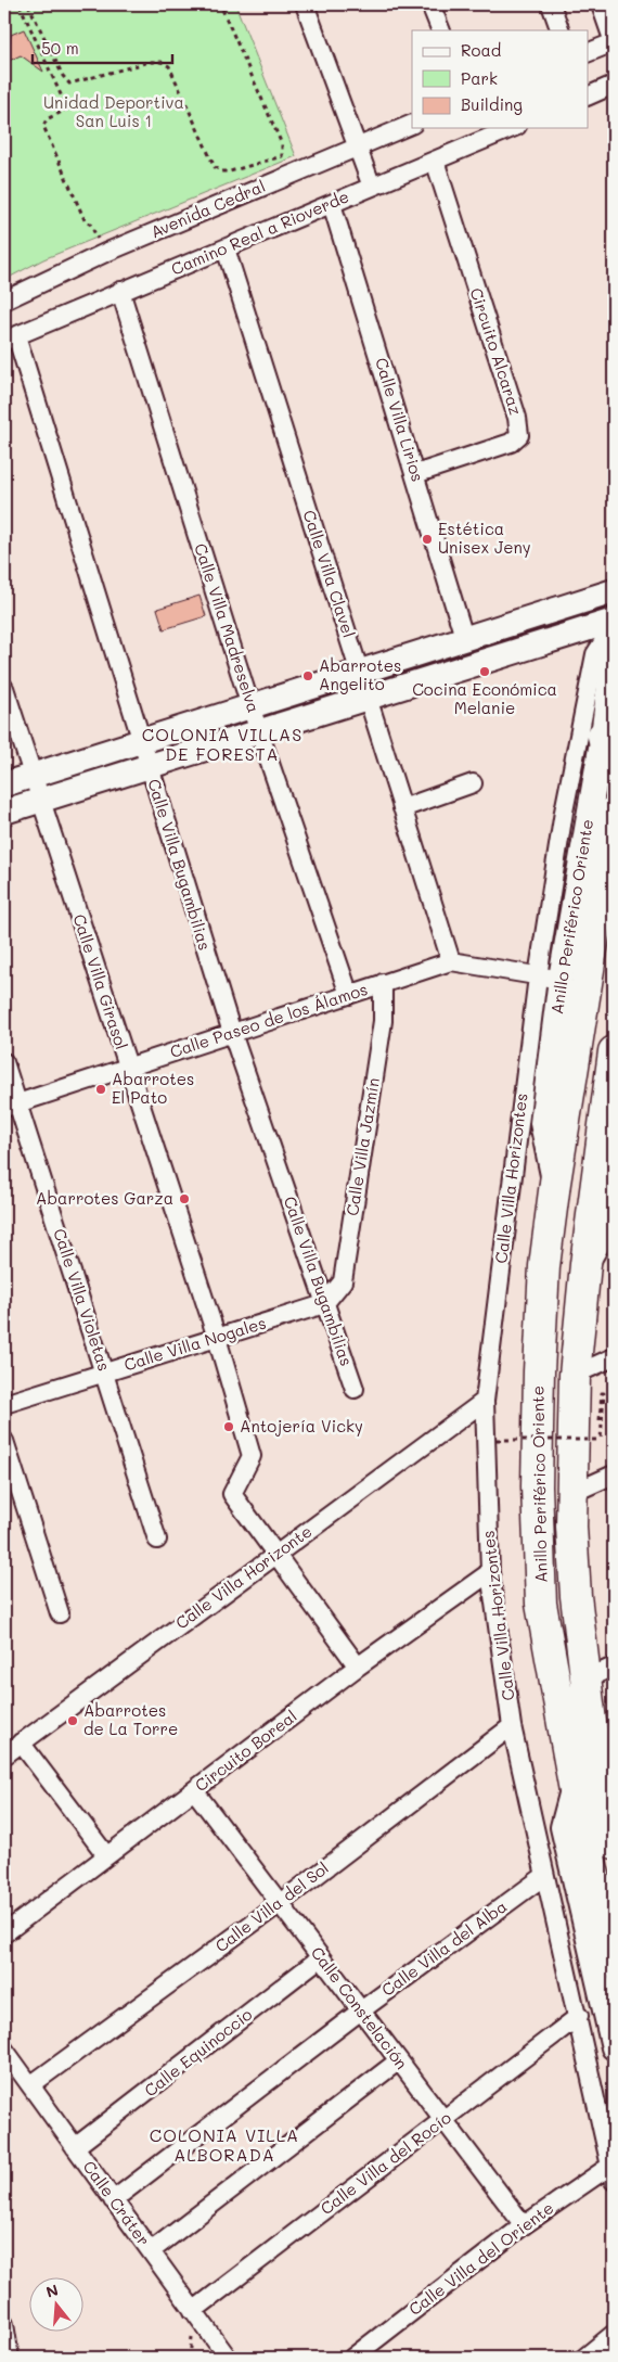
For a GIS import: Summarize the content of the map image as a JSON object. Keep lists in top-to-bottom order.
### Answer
{
  "streets": {
    "highway": ["Anillo Periférico Oriente"],
    "street": [
      "Avenida Cedral",
      "Camino Real a Rioverde",
      "Circuito Alcaraz",
      "Calle Villa Lirios",
      "Calle Villa Clavel",
      "Calle Villa Madreselva",
      "Calle Villa Bugambilias",
      "Calle Villa Girasol",
      "Calle Paseo de los Álamos",
      "Calle Villa Jazmín",
      "Calle Villa Horizontes",
      "Calle Villa Violetas",
      "Calle Villa Nogales",
      "Calle Villa Horizonte",
      "Circuito Boreal",
      "Calle Villa del Sol",
      "Calle Villa del Alba",
      "Calle Constelación",
      "Calle Equinoccio",
      "Calle Villa del Rocío",
      "Calle Cráter",
      "Calle Villa del Oriente"
    ]
  },
  "crossings": [
    ["Camino Real a Rioverde", "Circuito Alcaraz"],
    ["Camino Real a Rioverde", "Calle Villa Lirios"],
    ["Camino Real a Rioverde", "Calle Villa Clavel"],
    ["Camino Real a Rioverde", "Calle Villa Madreselva"],
    ["Camino Real a Rioverde", "Calle Villa Bugambilias"],
    ["Circuito Alcaraz", "Calle Villa Lirios"],
    ["Calle Villa Clavel", "Calle Paseo de los Álamos"],
    ["Calle Villa Madreselva", "Calle Paseo de los Álamos"],
    ["Calle Villa Bugambilias", "Calle Paseo de los Álamos"],
    ["Calle Villa Bugambilias", "Calle Villa Jazmín"],
    ["Calle Villa Bugambilias", "Calle Villa Nogales"],
    ["Anillo Periférico Oriente", "Calle Paseo de los Álamos"],
    ["Anillo Periférico Oriente", "Calle Villa Horizontes"],
    ["Calle Villa Girasol", "Calle Paseo de los Álamos"],
    ["Calle Villa Girasol", "Calle Villa Nogales"],
    ["Calle Villa Girasol", "Calle Villa Horizonte"],
    ["Calle Paseo de los Álamos", "Calle Villa Jazmín"],
    ["Calle Paseo de los Álamos", "Calle Villa Horizontes"],
    ["Calle Paseo de los Álamos", "Calle Villa Violetas"],
    ["Calle Villa Jazmín", "Calle Villa Nogales"],
    ["Calle Villa Horizontes", "Calle Villa Horizonte"],
    ["Calle Villa Horizontes", "Circuito Boreal"],
    ["Calle Villa Horizontes", "Calle Villa del Sol"],
    ["Calle Villa Horizontes", "Calle Villa del Alba"],
    ["Calle Villa Horizontes", "Calle Villa del Rocío"],
    ["Calle Villa Horizontes", "Calle Villa del Oriente"],
    ["Calle Villa Violetas", "Calle Villa Nogales"],
    ["Circuito Boreal", "Calle Constelación"],
    ["Calle Villa del Sol", "Calle Constelación"],
    ["Calle Villa del Sol", "Calle Cráter"],
    ["Calle Villa del Alba", "Calle Constelación"],
    ["Calle Villa del Alba", "Calle Cráter"],
    ["Calle Constelación", "Calle Equinoccio"],
    ["Calle Constelación", "Calle Villa del Rocío"],
    ["Calle Constelación", "Calle Villa del Oriente"],
    ["Calle Equinoccio", "Calle Cráter"],
    ["Calle Villa del Rocío", "Calle Cráter"]
  ],
  "districts": ["COLONIA VILLAS DE FORESTA", "COLONIA VILLA ALBORADA"],
  "parks": ["Unidad Deportiva San Luis 1"],
  "places": [
    "Estética Unisex Jeny",
    "Cocina Económica Melanie",
    "Abarrotes Angelito",
    "Abarrotes El Pato",
    "Abarrotes Garza",
    "Antojería Vicky",
    "Abarrotes de La Torre"
  ],
  "legend": ["Road", "Park", "Building"],
  "scale_bar": "50 m",
  "north": "top"
}
